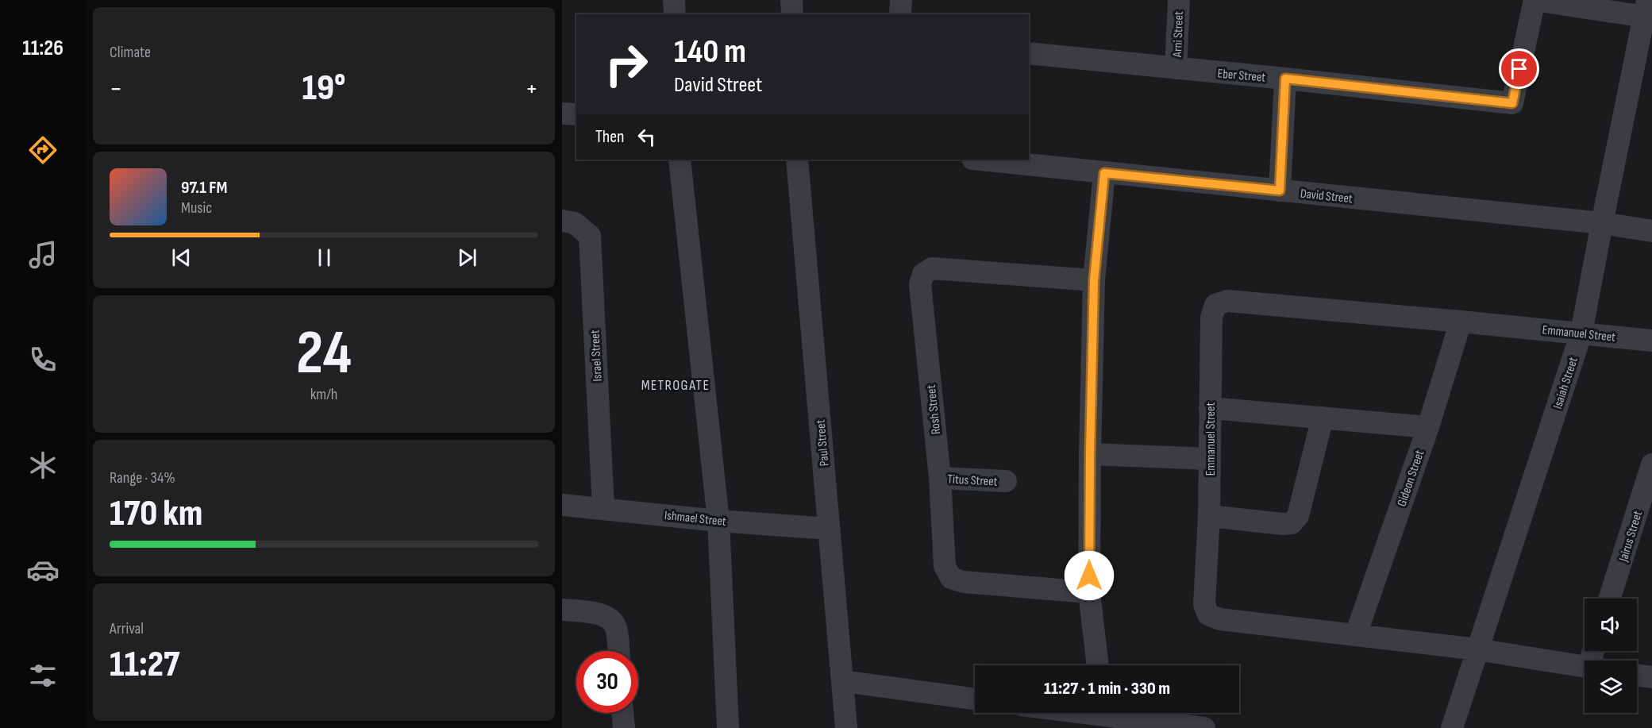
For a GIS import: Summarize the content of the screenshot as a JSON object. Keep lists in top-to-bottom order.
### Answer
{
  "streets": {
    "street": [
      "Arni Street",
      "Eber Street",
      "David Street",
      "Emmanuel Street",
      "Israel Street",
      "Isaiah Street",
      "Rosh Street",
      "Paul Street",
      "Gideon Street",
      "Titus Street",
      "Ishmael Street",
      "Jairus Street"
    ]
  },
  "crossings": [
    ["Arni Street", "Eber Street"],
    ["David Street", "Isaiah Street"],
    ["Emmanuel Street", "Isaiah Street"],
    ["Emmanuel Street", "Gideon Street"],
    ["Israel Street", "Ishmael Street"],
    ["Rosh Street", "Titus Street"],
    ["Paul Street", "Ishmael Street"]
  ],
  "districts": ["METROGATE"],
  "page": {
    "tabs": "11:26",
    "tile": [
      "Climate",
      ["24", "km/h"],
      ["Range · 34%", "170 km"],
      ["Arrival", "11:27"]
    ],
    "turn": ["140 m", "David Street"],
    "heat": ["−", "19°", "+"],
    "then": "Then",
    "song": ["97.1 FM", "Music"],
    "limit": "30",
    "trip": "11:27 · 1 min · 330 m"
  }
}
